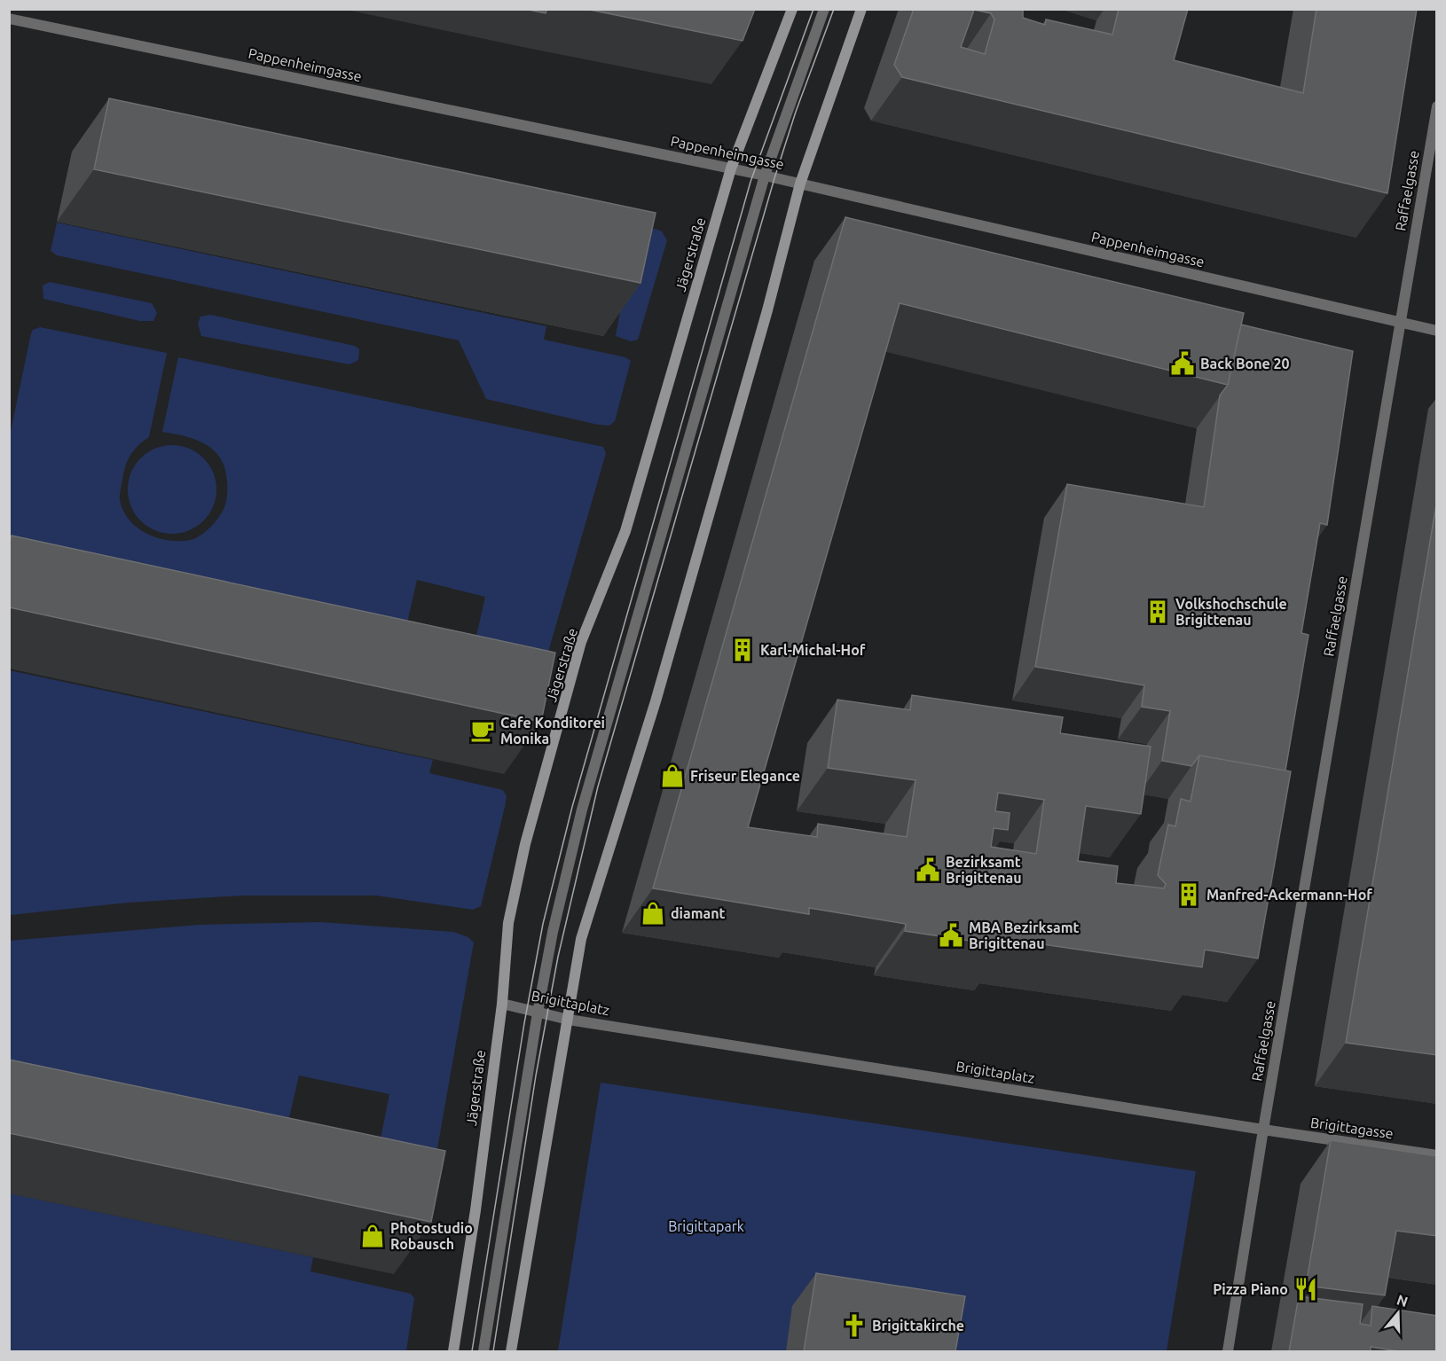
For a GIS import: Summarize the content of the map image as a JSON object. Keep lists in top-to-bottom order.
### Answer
{
  "streets": {
    "main road": ["Jägerstraße"],
    "street": [
      "Pappenheimgasse",
      "Raffaelgasse",
      "Brigittaplatz",
      "Brigittagasse"
    ]
  },
  "crossings": [
    ["Pappenheimgasse", "Raffaelgasse"],
    ["Pappenheimgasse", "Jägerstraße"],
    ["Raffaelgasse", "Brigittaplatz"],
    ["Raffaelgasse", "Brigittagasse"],
    ["Jägerstraße", "Brigittaplatz"],
    ["Brigittaplatz", "Brigittagasse"]
  ],
  "parks": ["Brigittapark"],
  "places": {
    "public building": ["Back Bone 20", "Bezirksamt Brigittenau", "MBA Bezirksamt Brigittenau"],
    "building": ["Volkshochschule Brigittenau", "Karl-Michal-Hof", "Manfred-Ackermann-Hof"],
    "cafe": ["Cafe Konditorei Monika"],
    "shop": ["Friseur Elegance", "diamant", "Photostudio Robausch"],
    "restaurant": ["Pizza Piano"],
    "church": ["Brigittakirche"]
  },
  "north": "top"
}
